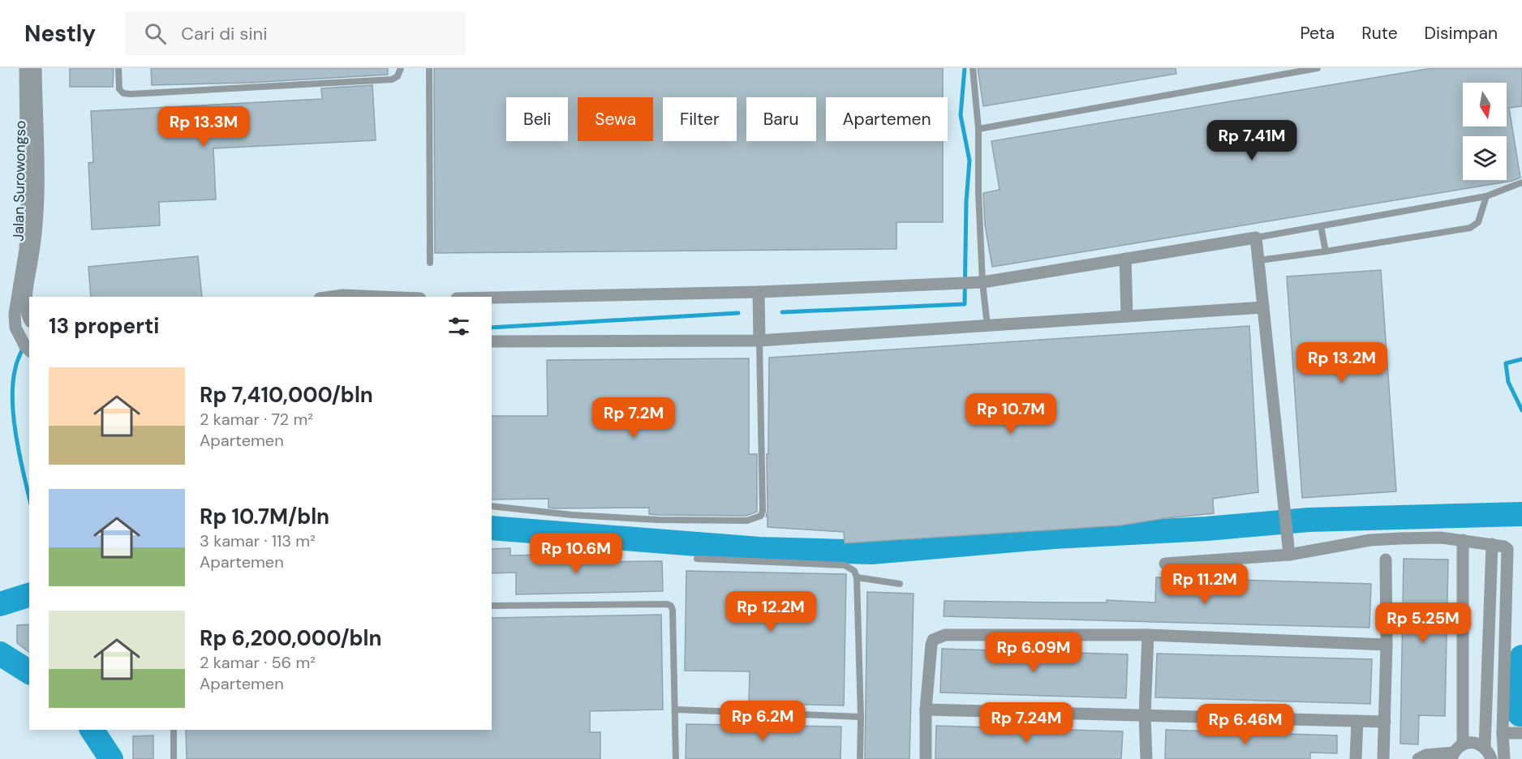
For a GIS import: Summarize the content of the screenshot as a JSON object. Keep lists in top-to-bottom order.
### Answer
{
  "streets": {
    "street": ["Jalan Surowongso"]
  },
  "north": "bottom",
  "page": {
    "header": "Nestly",
    "search": "Cari di sini",
    "nav": ["Peta", "Rute", "Disimpan"],
    "chip": [
      "Beli",
      "Sewa",
      "Filter",
      "Baru",
      "Apartemen"
    ],
    "price": [
      "Rp 13.3M",
      "Rp 7.41M",
      "Rp 13.2M",
      "Rp 10.7M",
      "Rp 7.2M",
      "Rp 10.6M",
      "Rp 11.2M",
      "Rp 12.2M",
      "Rp 5.25M",
      "Rp 6.09M",
      "Rp 6.2M",
      "Rp 7.24M",
      "Rp 6.46M"
    ],
    "heading": "13 properti",
    "list": [
      {
        "name": "Rp 7,410,000/bln",
        "note": "2 kamar · 72 m² · Apartemen"
      },
      {
        "name": "Rp 10.7M/bln",
        "note": "3 kamar · 113 m² · Apartemen"
      },
      {
        "name": "Rp 6,200,000/bln",
        "note": "2 kamar · 56 m² · Apartemen"
      }
    ]
  }
}
